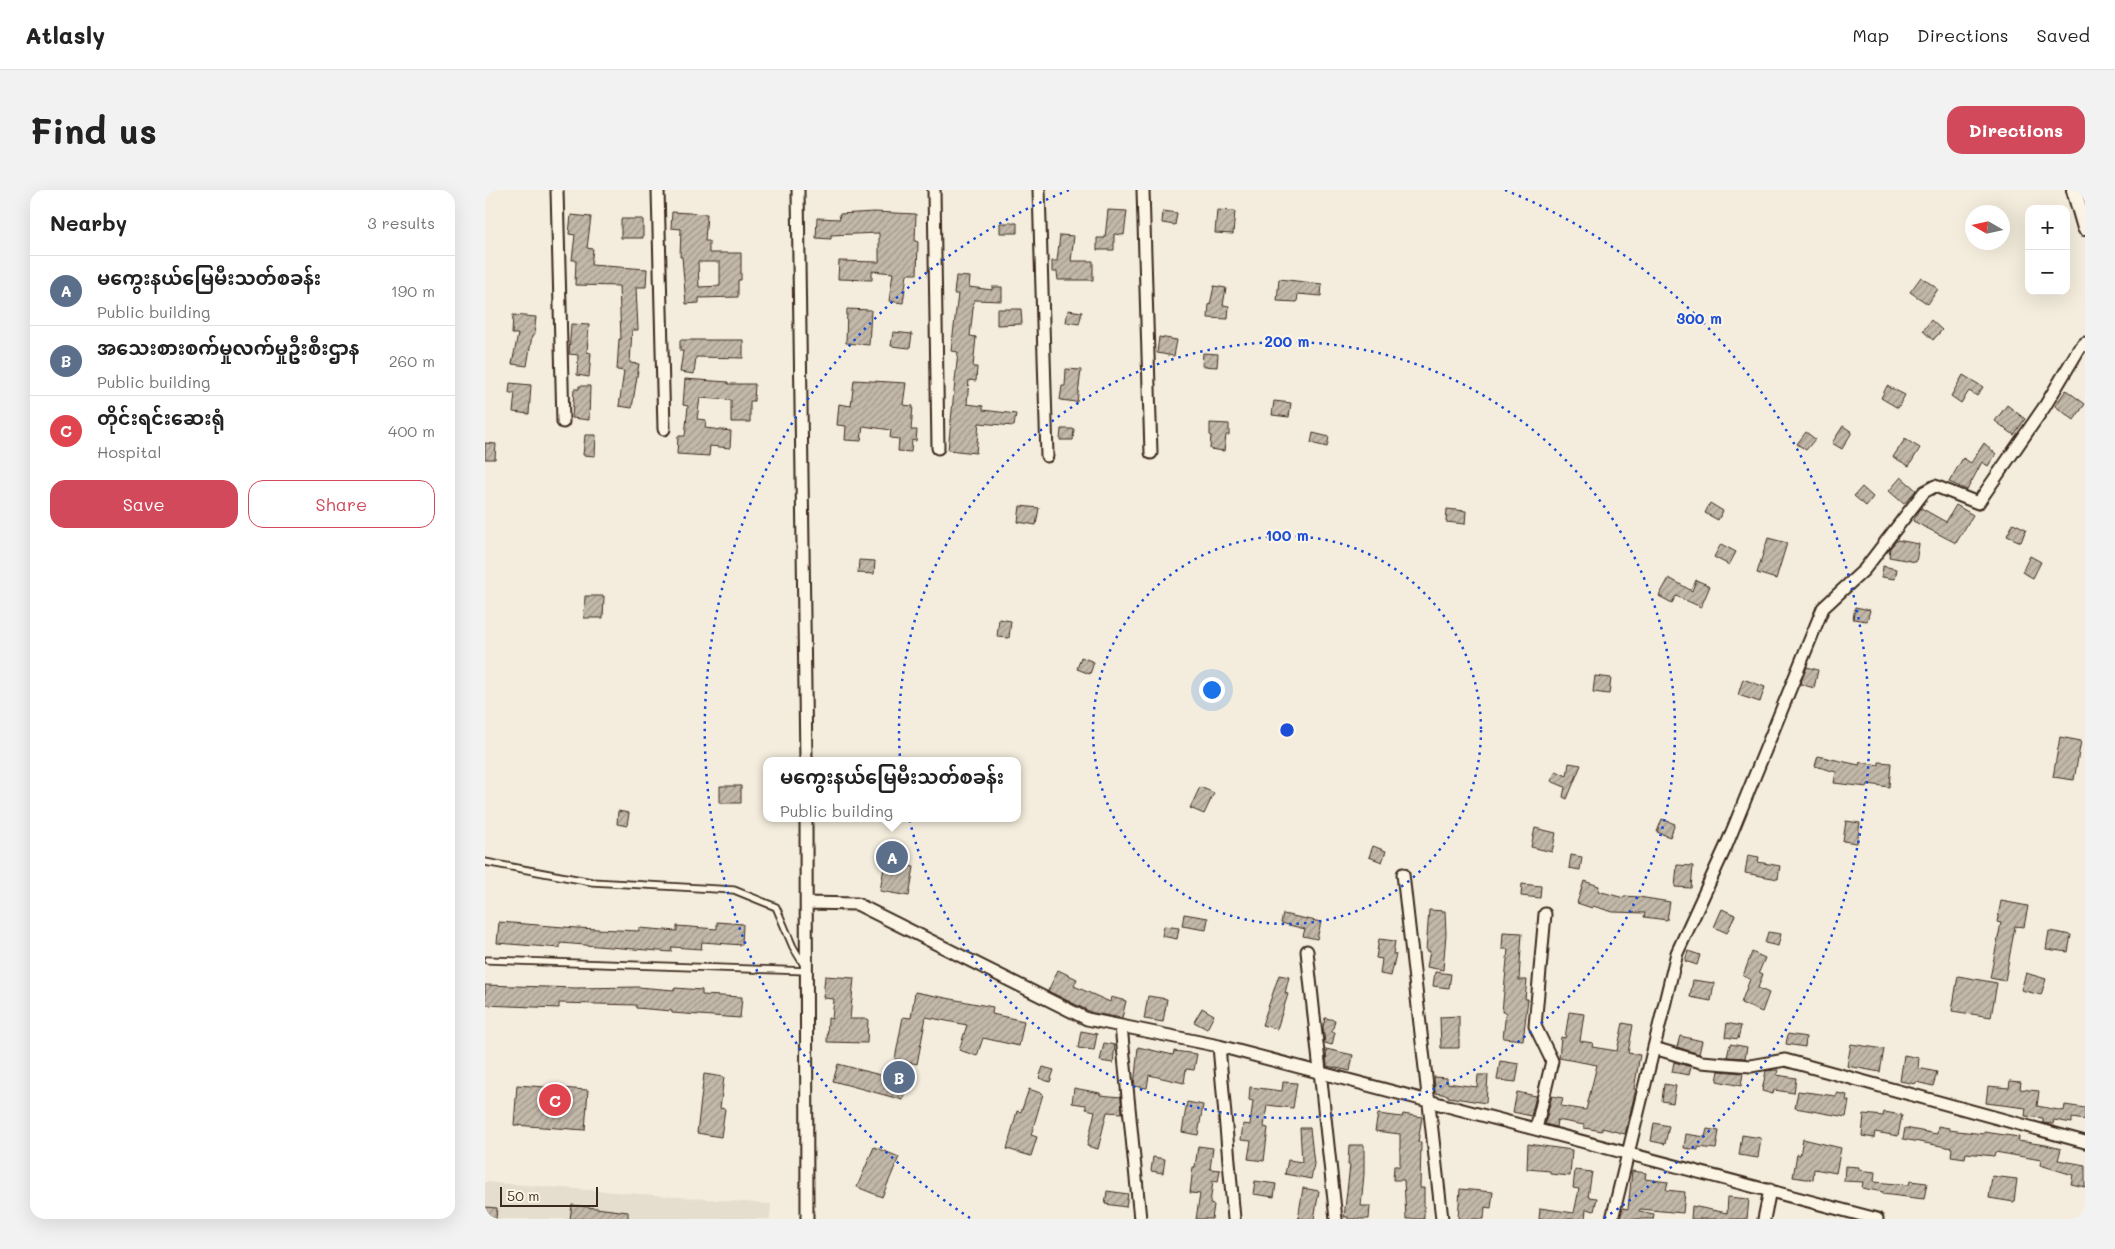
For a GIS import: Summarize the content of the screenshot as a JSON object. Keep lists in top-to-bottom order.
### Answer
{
  "scale_bar": "50 m",
  "north": "left",
  "page": {
    "header": "Atlasly",
    "nav": ["Map", "Directions", "Saved"],
    "buttons": [
      "Directions",
      ["Save", "Share"]
    ],
    "title": "Find us",
    "heading": ["Nearby", "3 results"],
    "map_buttons": ["+", "−"],
    "list": [
      {
        "mark": "A",
        "name": "မကွေးနယ်မြေမီးသတ်စခန်း",
        "note": "Public building",
        "value": "190 m"
      },
      {
        "mark": "B",
        "name": "အသေးစားစက်မှုလက်မှုဦးစီးဌာန",
        "note": "Public building",
        "value": "260 m"
      },
      {
        "mark": "C",
        "name": "တိုင်းရင်းဆေးရုံ",
        "note": "Hospital",
        "value": "400 m"
      }
    ],
    "popup": ["မကွေးနယ်မြေမီးသတ်စခန်း", "Public building"],
    "pins": ["A", "B", "C"],
    "scale": "50 m"
  },
  "rings": ["300 m", "200 m", "100 m"]
}
